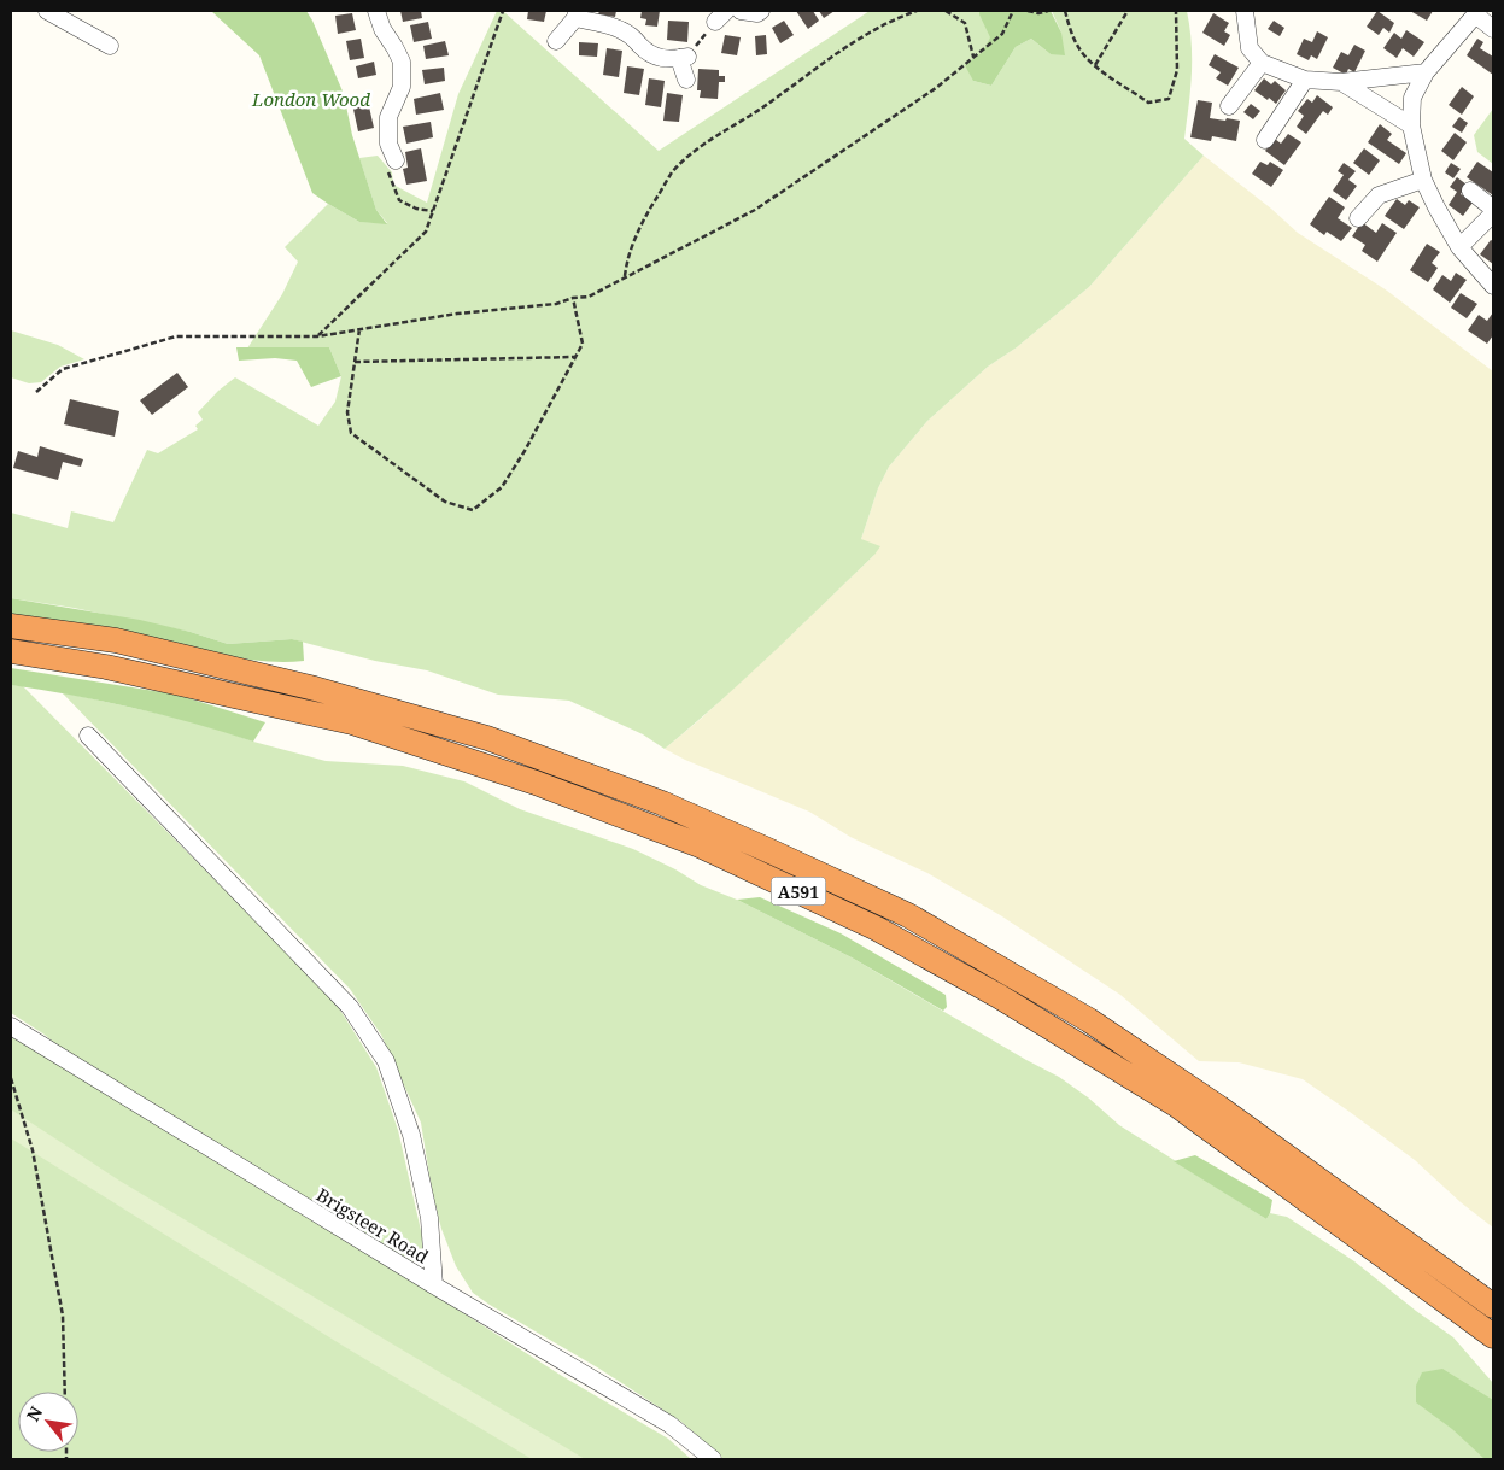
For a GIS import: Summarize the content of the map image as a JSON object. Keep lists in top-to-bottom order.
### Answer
{
  "streets": {
    "highway": ["A591"],
    "street": ["Brigsteer Road"]
  },
  "parks": ["London Wood"],
  "north": "top left"
}
